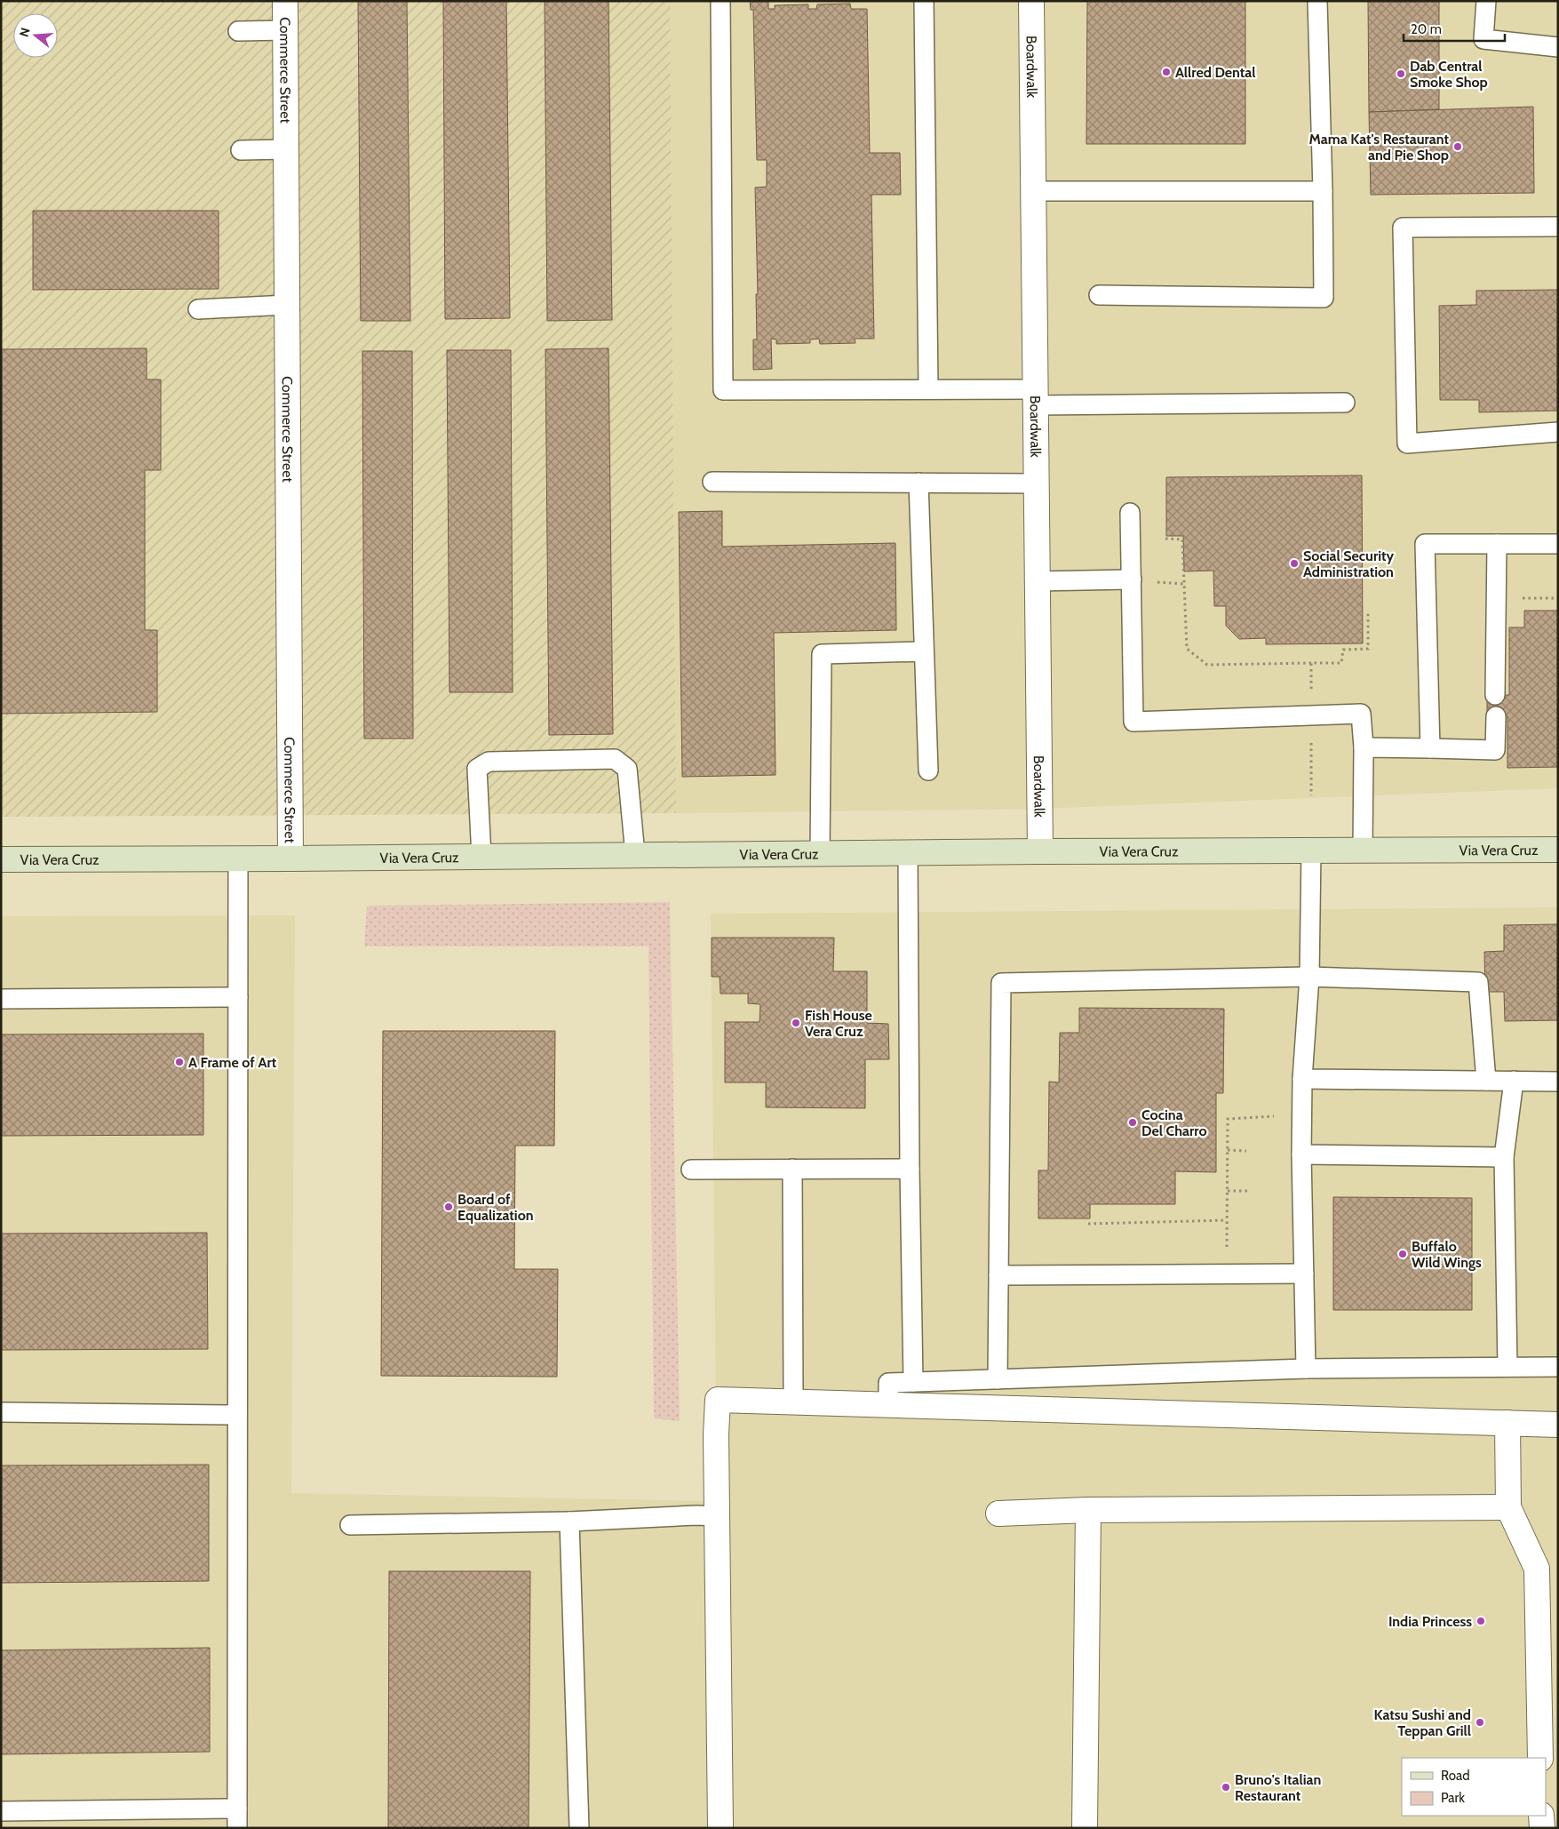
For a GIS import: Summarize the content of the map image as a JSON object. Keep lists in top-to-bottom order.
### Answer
{
  "streets": {
    "main road": ["Via Vera Cruz"],
    "street": ["Boardwalk", "Commerce Street"]
  },
  "crossings": [
    ["Boardwalk", "Via Vera Cruz"],
    ["Commerce Street", "Via Vera Cruz"]
  ],
  "places": [
    "Allred Dental",
    "Dab Central Smoke Shop",
    "Mama Kat's Restaurant and Pie Shop",
    "Social Security Administration",
    "Fish House Vera Cruz",
    "A Frame of Art",
    "Cocina Del Charro",
    "Board of Equalization",
    "Buffalo Wild Wings",
    "India Princess",
    "Katsu Sushi and Teppan Grill",
    "Bruno's Italian Restaurant"
  ],
  "legend": ["Road", "Park"],
  "scale_bar": "20 m",
  "north": "left"
}
